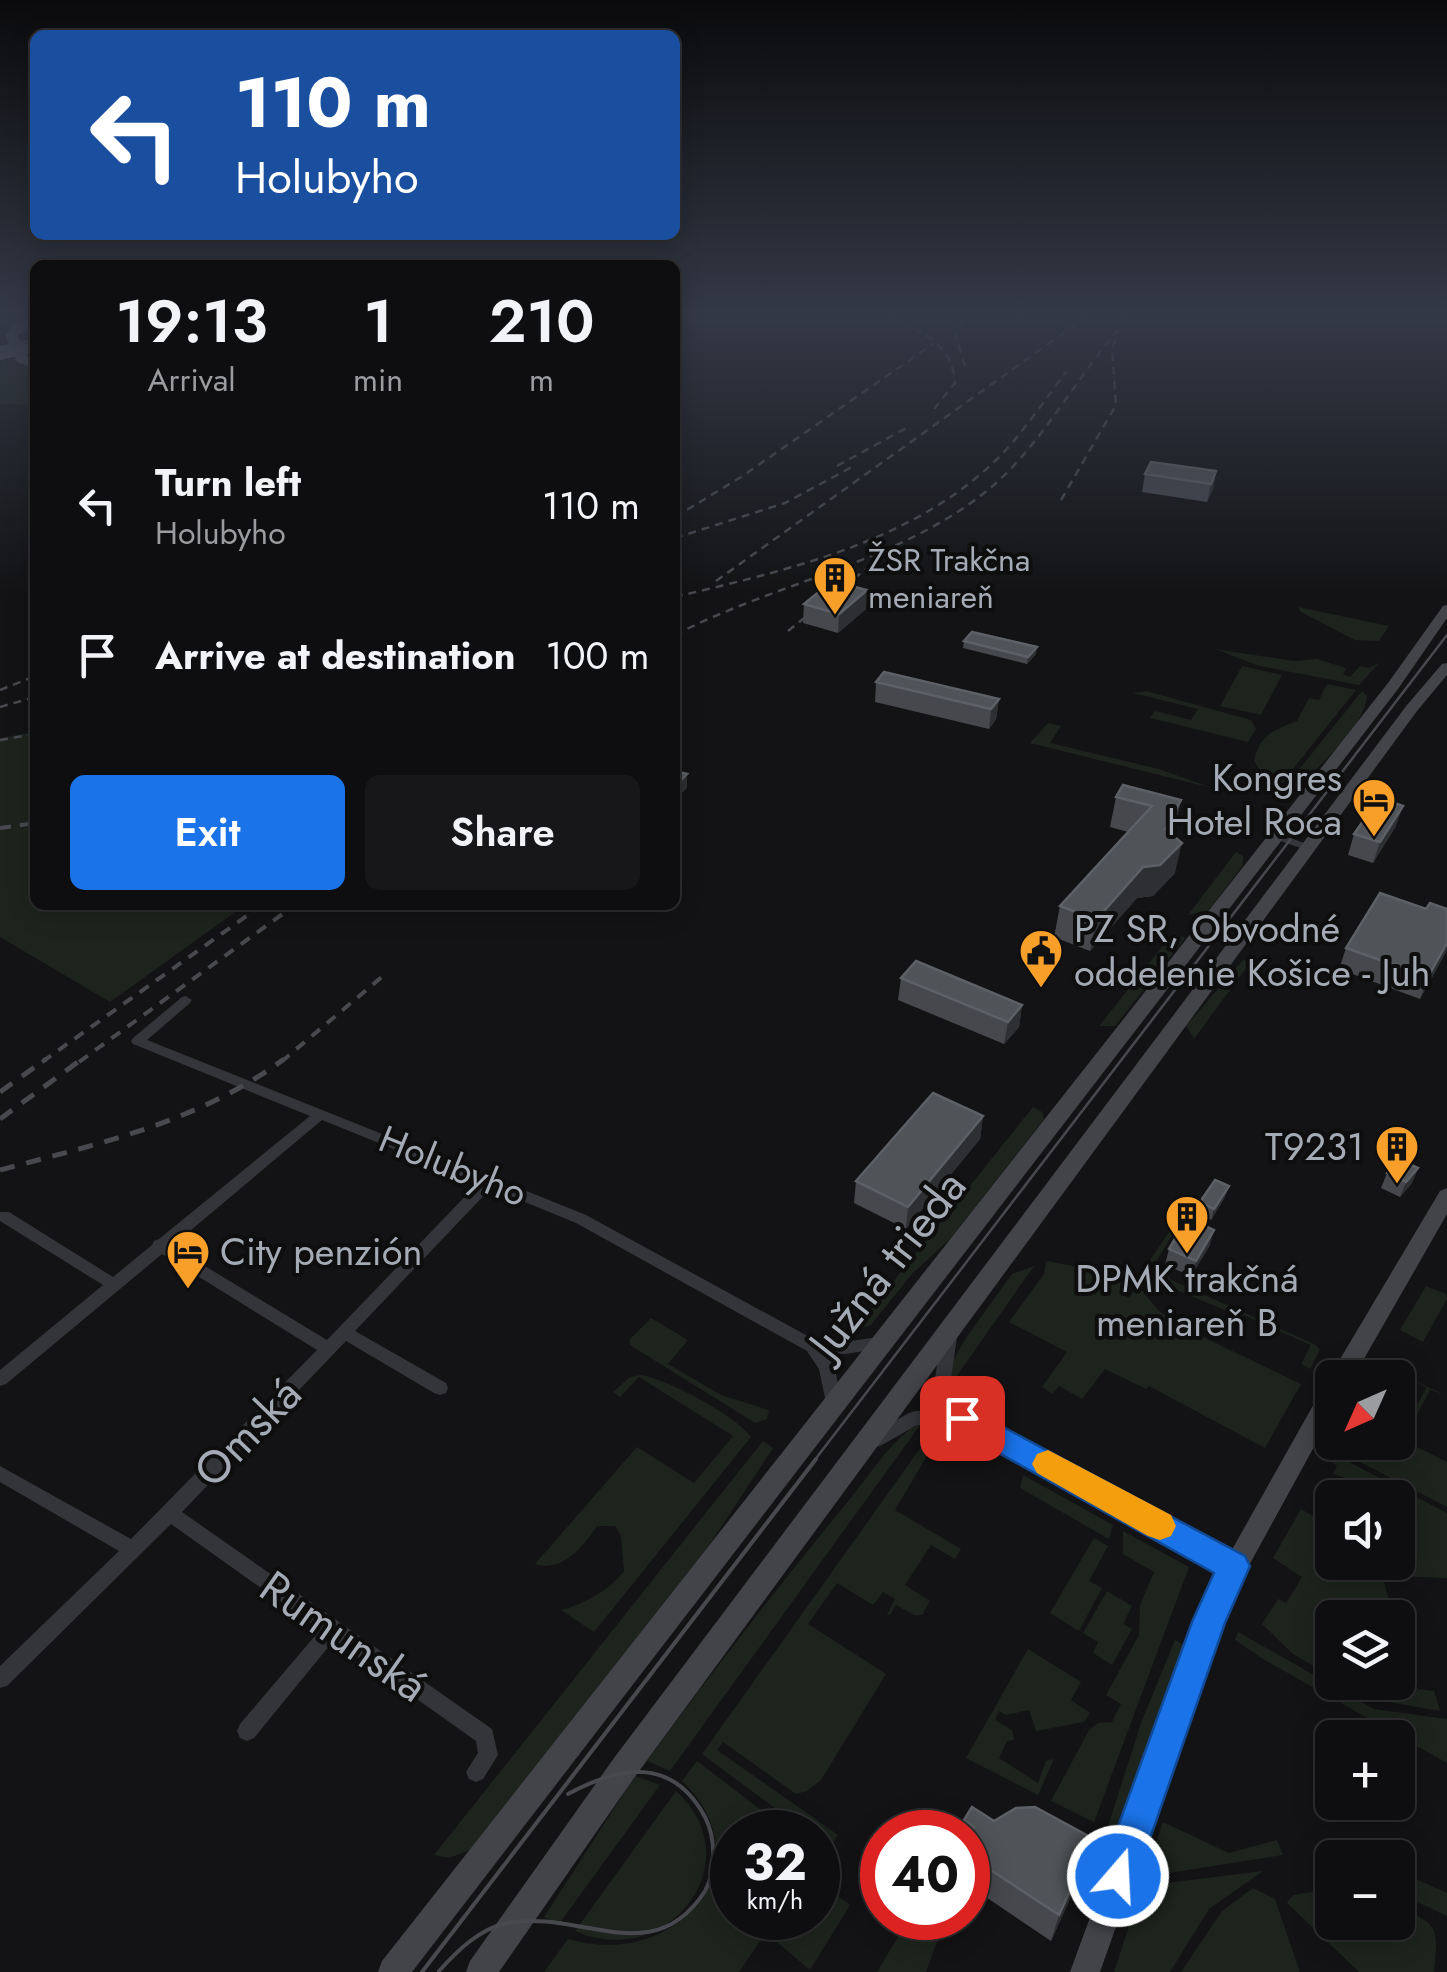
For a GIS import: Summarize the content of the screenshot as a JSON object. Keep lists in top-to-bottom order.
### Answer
{
  "streets": {
    "street": [
      "Holubyho",
      "Južná trieda",
      "Omská",
      "Rumunská"
    ]
  },
  "crossings": [
    ["Holubyho", "Omská"],
    ["Omská", "Rumunská"]
  ],
  "places": {
    "building": ["ŽSR Trakčna meniareň", "T9231", "DPMK trakčná meniareň B"],
    "hotel": ["Kongres Hotel Roca", "City penzión"],
    "public building": ["PZ SR, Obvodné oddelenie Košice - Juh"]
  },
  "north": "bottom left",
  "page": {
    "turn": ["110 m", "Holubyho"],
    "eta": [
      "19:13",
      "Arrival",
      "1",
      "min",
      "210",
      "m"
    ],
    "list": [
      {
        "name": "Turn left",
        "note": "Holubyho",
        "value": "110 m"
      },
      {
        "name": "Arrive at destination",
        "value": "100 m"
      }
    ],
    "buttons": ["Exit", "Share"],
    "map_buttons": ["+", "−"],
    "speed": "32 km/h",
    "limit": "40"
  }
}
